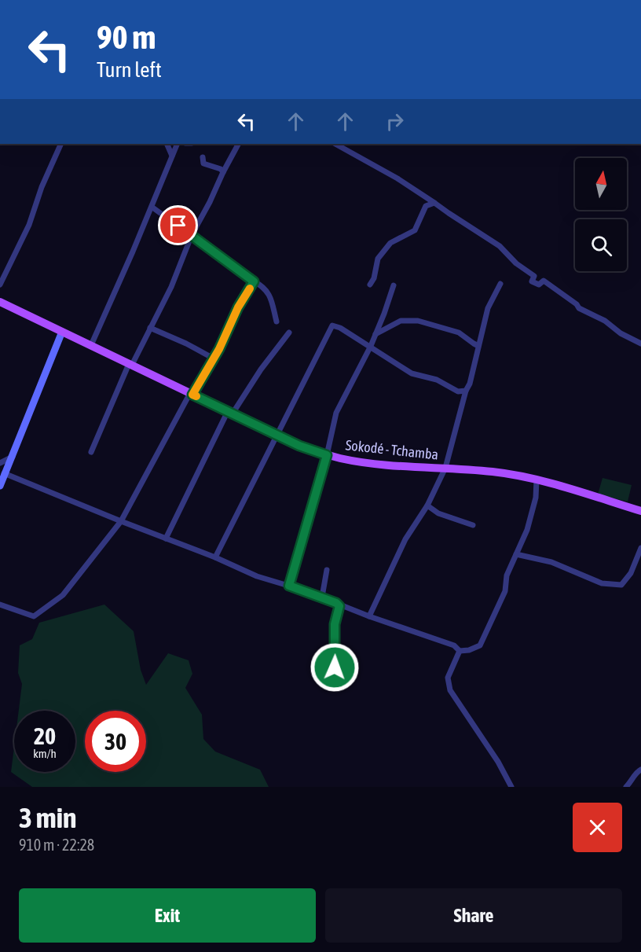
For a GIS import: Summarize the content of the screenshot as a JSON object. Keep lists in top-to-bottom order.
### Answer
{
  "streets": {
    "main road": ["Sokodé - Tchamba"]
  },
  "north": "top",
  "page": {
    "turn": ["90 m", "Turn left"],
    "speed": "20 km/h",
    "limit": "30",
    "heading": ["3 min", "910 m · 22:28"],
    "buttons": ["Exit", "Share"]
  }
}
